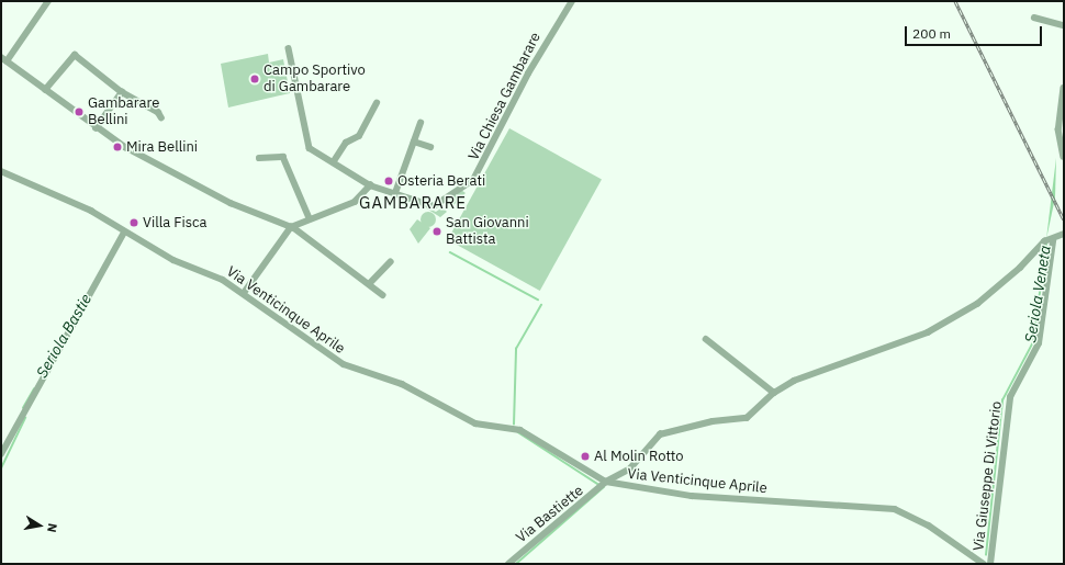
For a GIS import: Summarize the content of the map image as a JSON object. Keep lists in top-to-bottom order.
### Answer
{
  "streets": {
    "street": [
      "Via Chiesa Gambarare",
      "Via Venticinque Aprile",
      "Via Giuseppe Di Vittorio",
      "Via Bastiette"
    ]
  },
  "crossings": [
    ["Via Venticinque Aprile", "Via Bastiette"],
    ["Via Giuseppe Di Vittorio", "Via Bastiette"]
  ],
  "districts": ["GAMBARARE"],
  "water": ["Seriola Veneta", "Seriola Bastie"],
  "places": [
    "Campo Sportivo di Gambarare",
    "Gambarare Bellini",
    "Mira Bellini",
    "Osteria Berati",
    "Villa Fisca",
    "San Giovanni Battista",
    "Al Molin Rotto"
  ],
  "scale_bar": "200 m",
  "north": "right"
}
